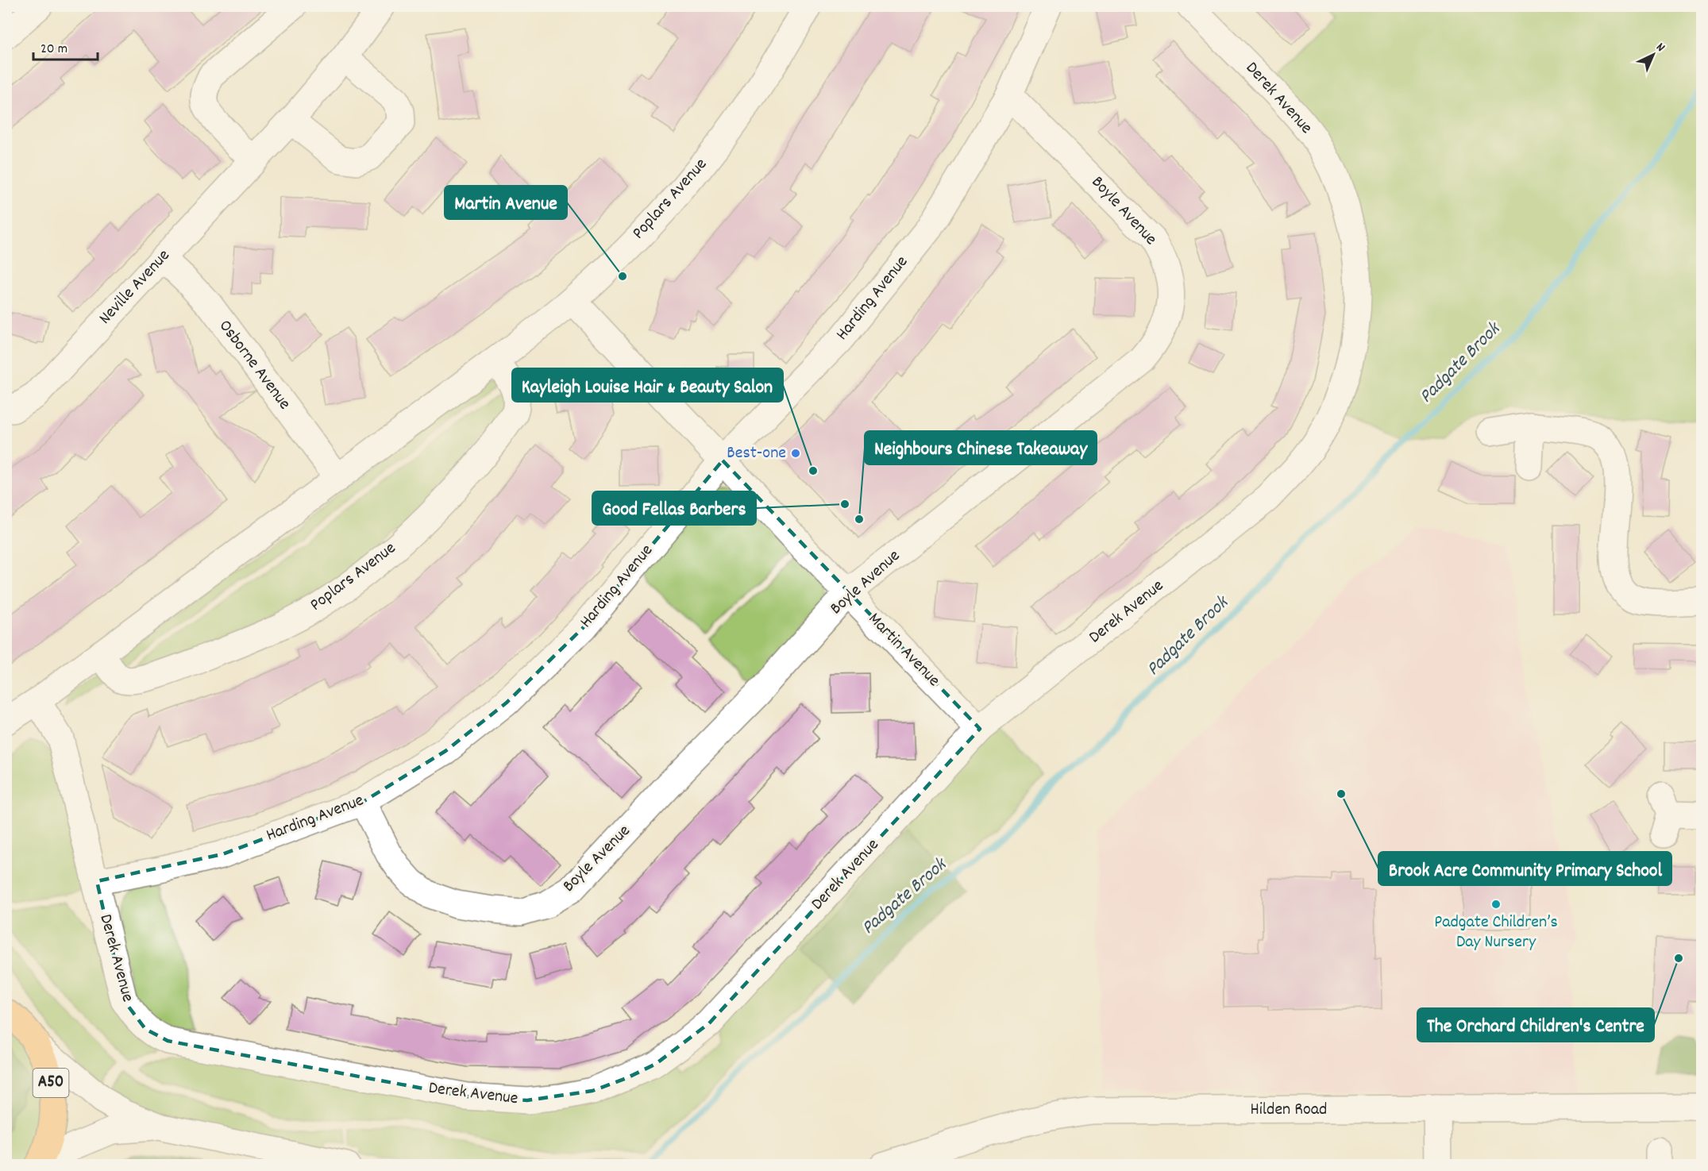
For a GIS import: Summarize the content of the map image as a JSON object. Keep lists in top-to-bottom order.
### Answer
{
  "streets": {
    "main road": ["A50"],
    "street": [
      "Derek Avenue",
      "Poplars Avenue",
      "Boyle Avenue",
      "Neville Avenue",
      "Harding Avenue",
      "Osborne Avenue",
      "Martin Avenue",
      "Hilden Road"
    ]
  },
  "crossings": [
    ["Derek Avenue", "Poplars Avenue"],
    ["Derek Avenue", "Harding Avenue"],
    ["Derek Avenue", "Martin Avenue"],
    ["Poplars Avenue", "Osborne Avenue"],
    ["Poplars Avenue", "Martin Avenue"],
    ["Boyle Avenue", "Harding Avenue"],
    ["Boyle Avenue", "Martin Avenue"],
    ["Neville Avenue", "Osborne Avenue"],
    ["Harding Avenue", "Martin Avenue"]
  ],
  "water": ["Padgate Brook"],
  "places": [
    "Martin Avenue",
    "Best-one",
    "Kayleigh Louise Hair & Beauty Salon",
    "Good Fellas Barbers",
    "Neighbours Chinese Takeaway",
    "Brook Acre Community Primary School",
    "Padgate Children’s Day Nursery",
    "The Orchard Children's Centre"
  ],
  "scale_bar": "20 m",
  "north": "top right"
}
